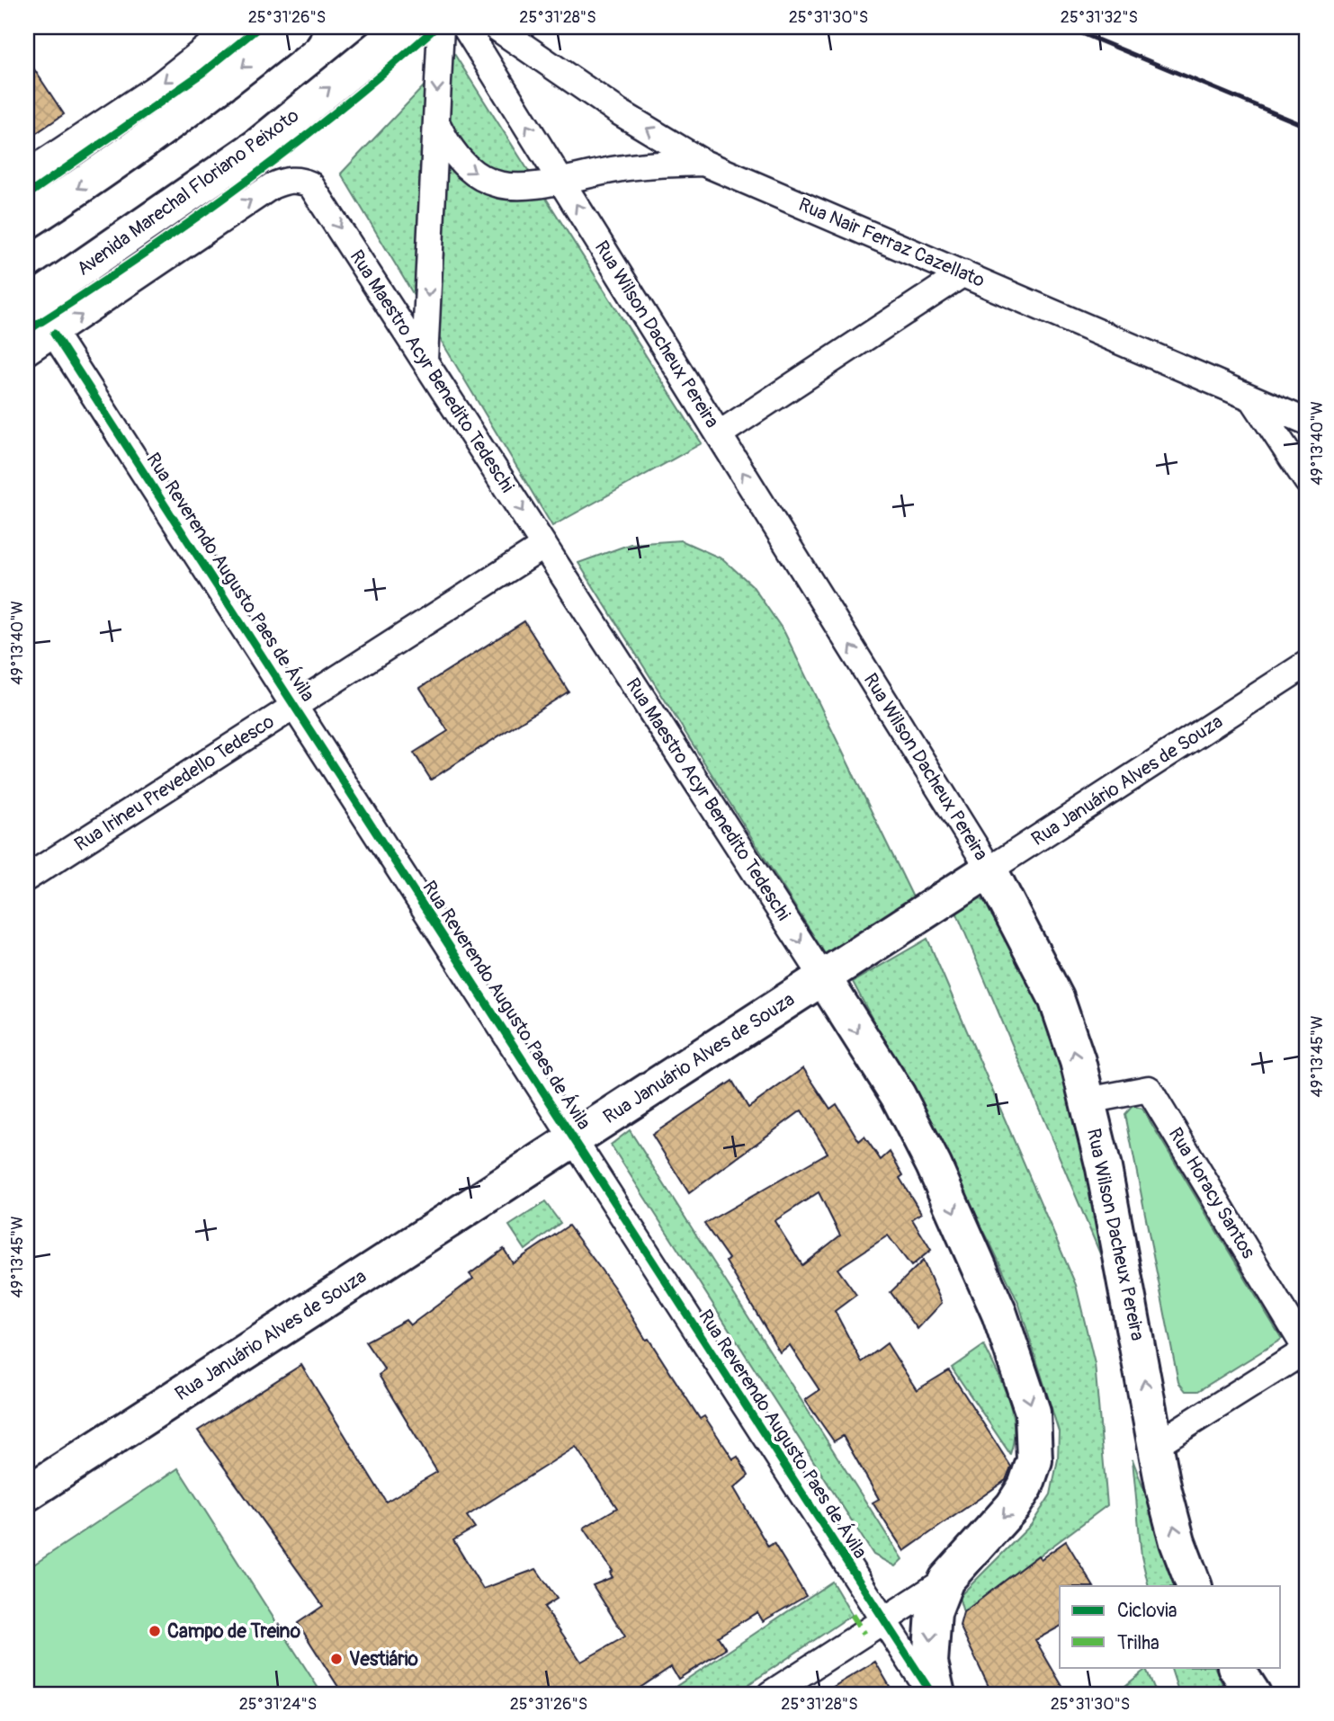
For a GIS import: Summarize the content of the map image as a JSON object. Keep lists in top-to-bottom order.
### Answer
{
  "streets": {
    "main road": [
      "Avenida Marechal Floriano Peixoto",
      "Rua Wilson Dacheux Pereira",
      "Rua Maestro Acyr Benedito Tedeschi",
      "Rua Januário Alves de Souza"
    ],
    "street": [
      "Rua Nair Ferraz Cazellato",
      "Rua Reverendo Augusto Paes de Ávila",
      "Rua Irineu Prevedello Tedesco",
      "Rua Horacy Santos"
    ]
  },
  "crossings": [
    ["Rua Wilson Dacheux Pereira", "Rua Januário Alves de Souza"],
    ["Rua Wilson Dacheux Pereira", "Rua Horacy Santos"],
    ["Rua Maestro Acyr Benedito Tedeschi", "Rua Reverendo Augusto Paes de Ávila"],
    ["Rua Maestro Acyr Benedito Tedeschi", "Rua Januário Alves de Souza"],
    ["Rua Maestro Acyr Benedito Tedeschi", "Rua Irineu Prevedello Tedesco"],
    ["Rua Reverendo Augusto Paes de Ávila", "Rua Januário Alves de Souza"],
    ["Rua Reverendo Augusto Paes de Ávila", "Rua Irineu Prevedello Tedesco"]
  ],
  "one_way": ["Rua Wilson Dacheux Pereira"],
  "places": ["Campo de Treino", "Vestiário"],
  "legend": ["Ciclovia", "Trilha"],
  "coordinates": [
    "25°31'26\"S",
    "25°31'28\"S",
    "25°31'30\"S",
    "25°31'32\"S",
    "49°13'40\"W",
    "49°13'45\"W",
    "25°31'24\"S"
  ]
}
